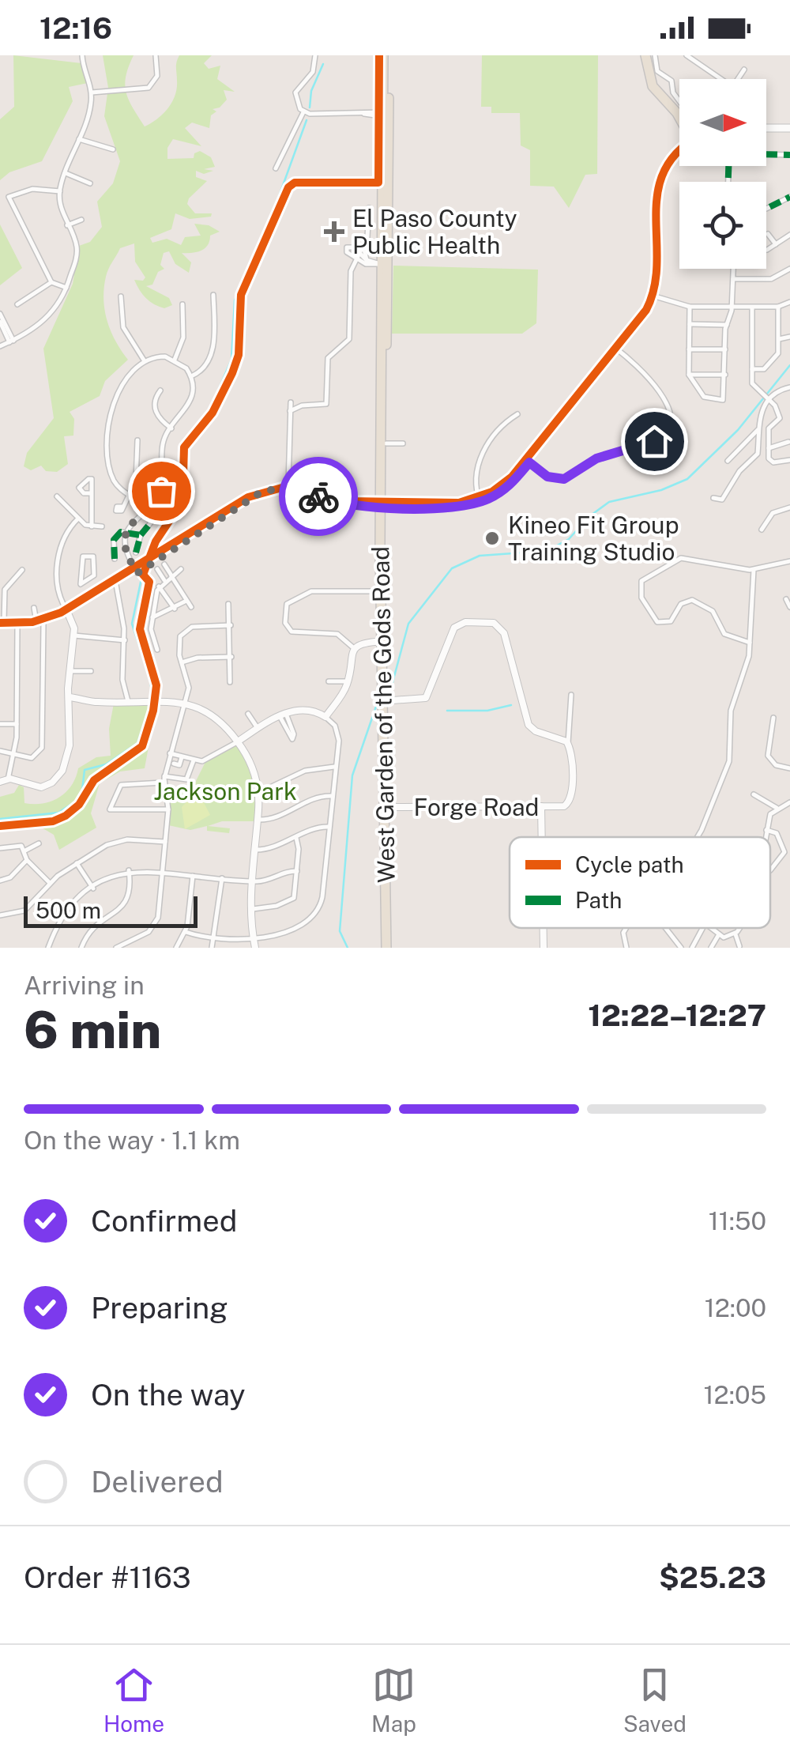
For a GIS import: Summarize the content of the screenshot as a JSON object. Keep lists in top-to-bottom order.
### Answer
{
  "streets": {
    "main road": ["West Garden of the Gods Road"],
    "street": ["Forge Road"]
  },
  "crossings": [
    ["West Garden of the Gods Road", "Forge Road"]
  ],
  "parks": ["Jackson Park"],
  "places": {
    "health": ["El Paso County Public Health"],
    "other": ["Kineo Fit Group Training Studio"]
  },
  "legend": ["Cycle path", "Path"],
  "scale_bar": "500 m",
  "north": "right",
  "page": {
    "status": "12:16",
    "scale": "500 m",
    "heading": ["6 min", "Arriving in", "12:22–12:27"],
    "panel": ["Order #1163", "$25.23"],
    "bar": "On the way · 1.1 km",
    "list": [
      ["Confirmed", "11:50"],
      ["Preparing", "12:00"],
      ["On the way", "12:05"],
      "Delivered"
    ],
    "tabs": ["Home", "Map", "Saved"]
  }
}
